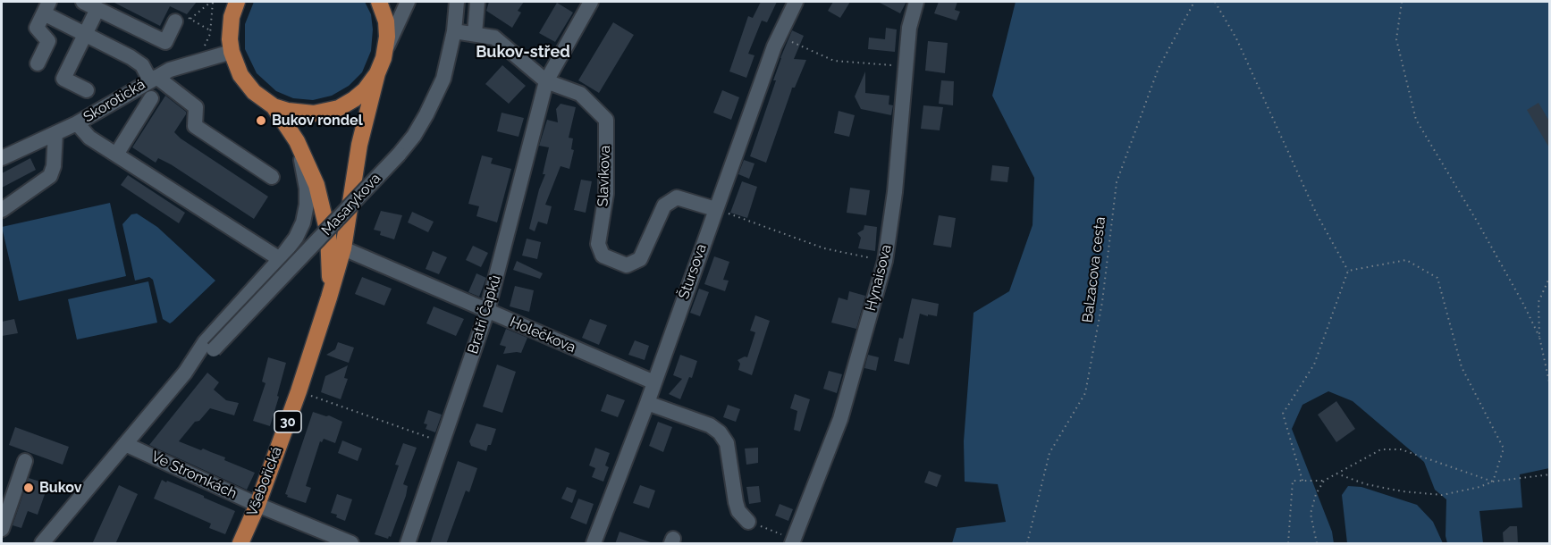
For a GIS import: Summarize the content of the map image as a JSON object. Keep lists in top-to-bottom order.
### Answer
{
  "streets": {
    "main road": ["30", "Všebořická"],
    "street": [
      "Skorotická",
      "Slavíkova",
      "Masarykova",
      "Štursova",
      "Hynaisova",
      "Bratří Čapků",
      "Holečkova",
      "Ve Stromkách"
    ],
    "path": ["Balzacova cesta"]
  },
  "crossings": [
    ["Skorotická", "30"],
    ["Slavíkova", "Masarykova"],
    ["Slavíkova", "Štursova"],
    ["Slavíkova", "Bratří Čapků"],
    ["Masarykova", "Ve Stromkách"],
    ["Masarykova", "Všebořická"],
    ["Štursova", "Holečkova"],
    ["Bratří Čapků", "Holečkova"],
    ["Holečkova", "Všebořická"],
    ["30", "Všebořická"],
    ["Ve Stromkách", "Všebořická"]
  ],
  "districts": ["Bukov-střed"],
  "places": ["Bukov rondel", "Bukov"]
}
